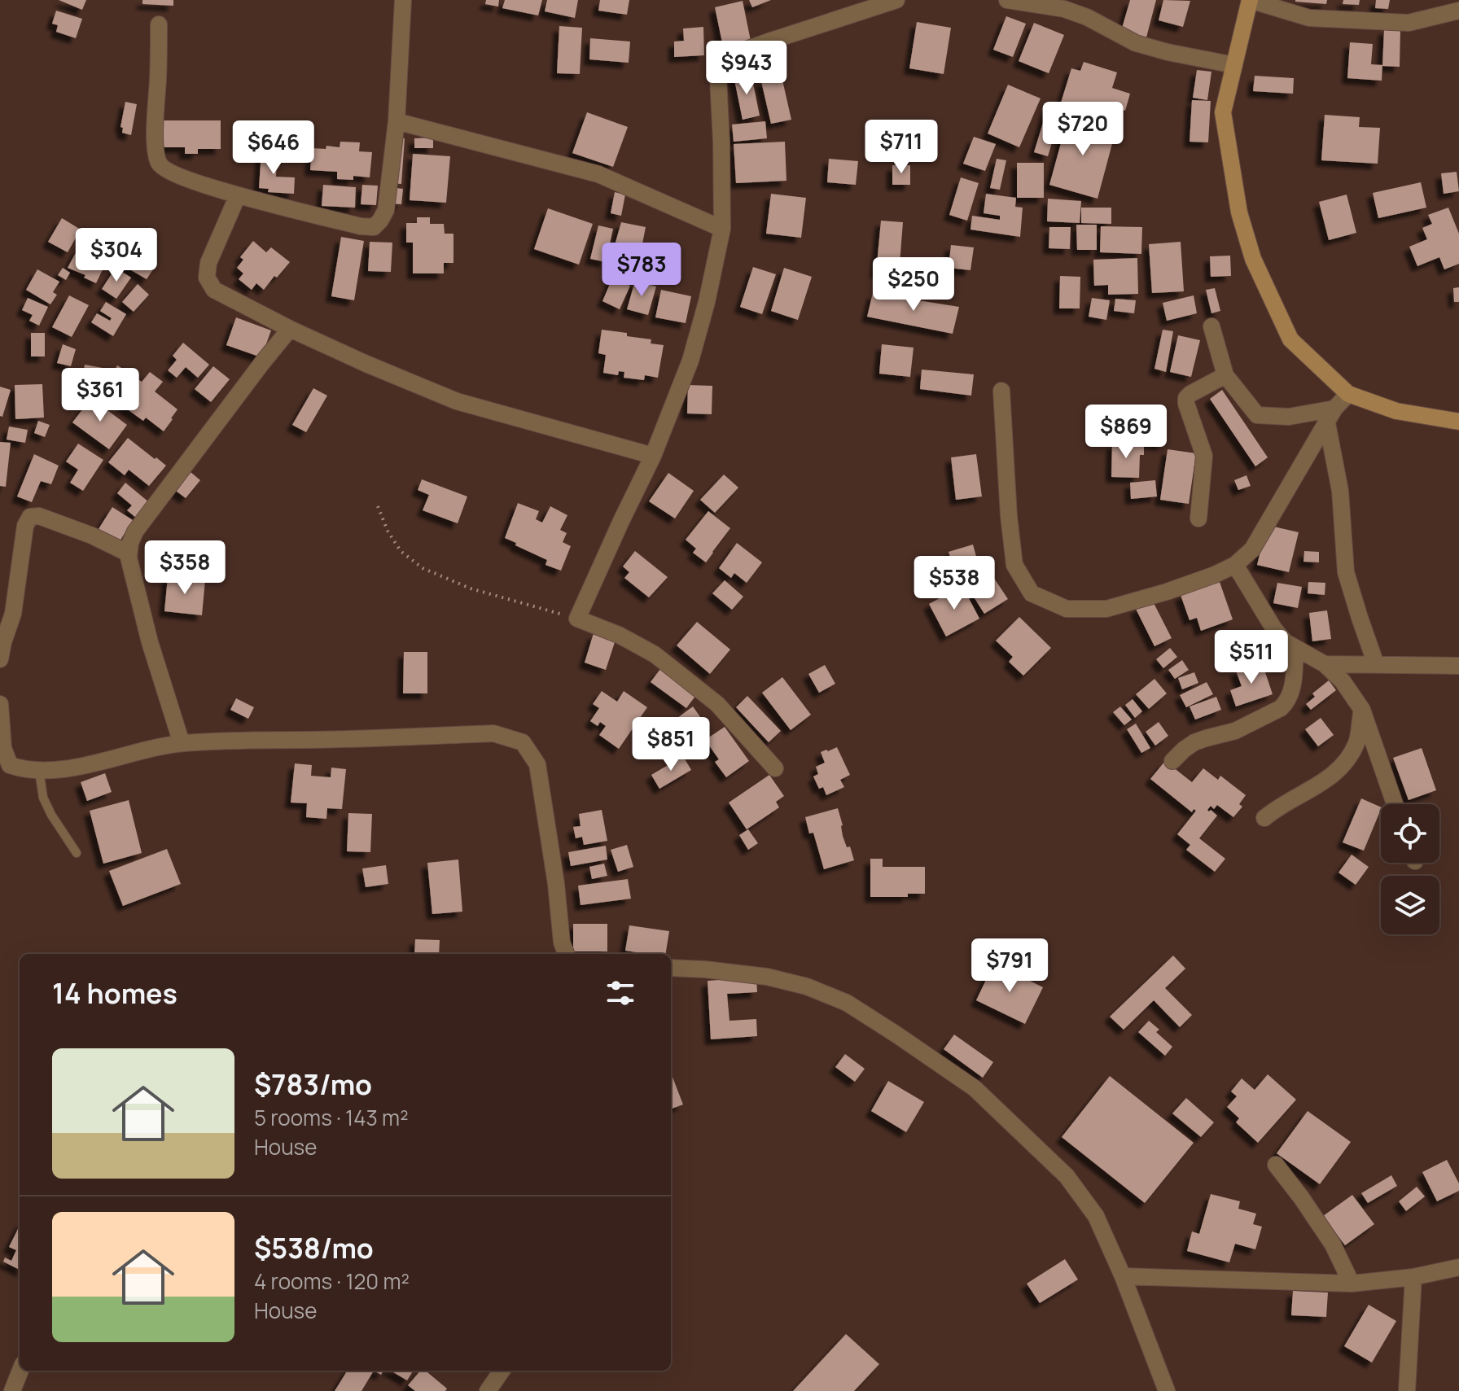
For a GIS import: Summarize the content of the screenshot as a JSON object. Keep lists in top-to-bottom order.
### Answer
{
  "page": {
    "price": [
      "$943",
      "$720",
      "$711",
      "$646",
      "$304",
      "$783",
      "$250",
      "$361",
      "$869",
      "$358",
      "$538",
      "$511",
      "$851",
      "$791"
    ],
    "heading": "14 homes",
    "list": [
      {
        "name": "$783/mo",
        "note": "5 rooms · 143 m² · House"
      },
      {
        "name": "$538/mo",
        "note": "4 rooms · 120 m² · House"
      }
    ]
  }
}
